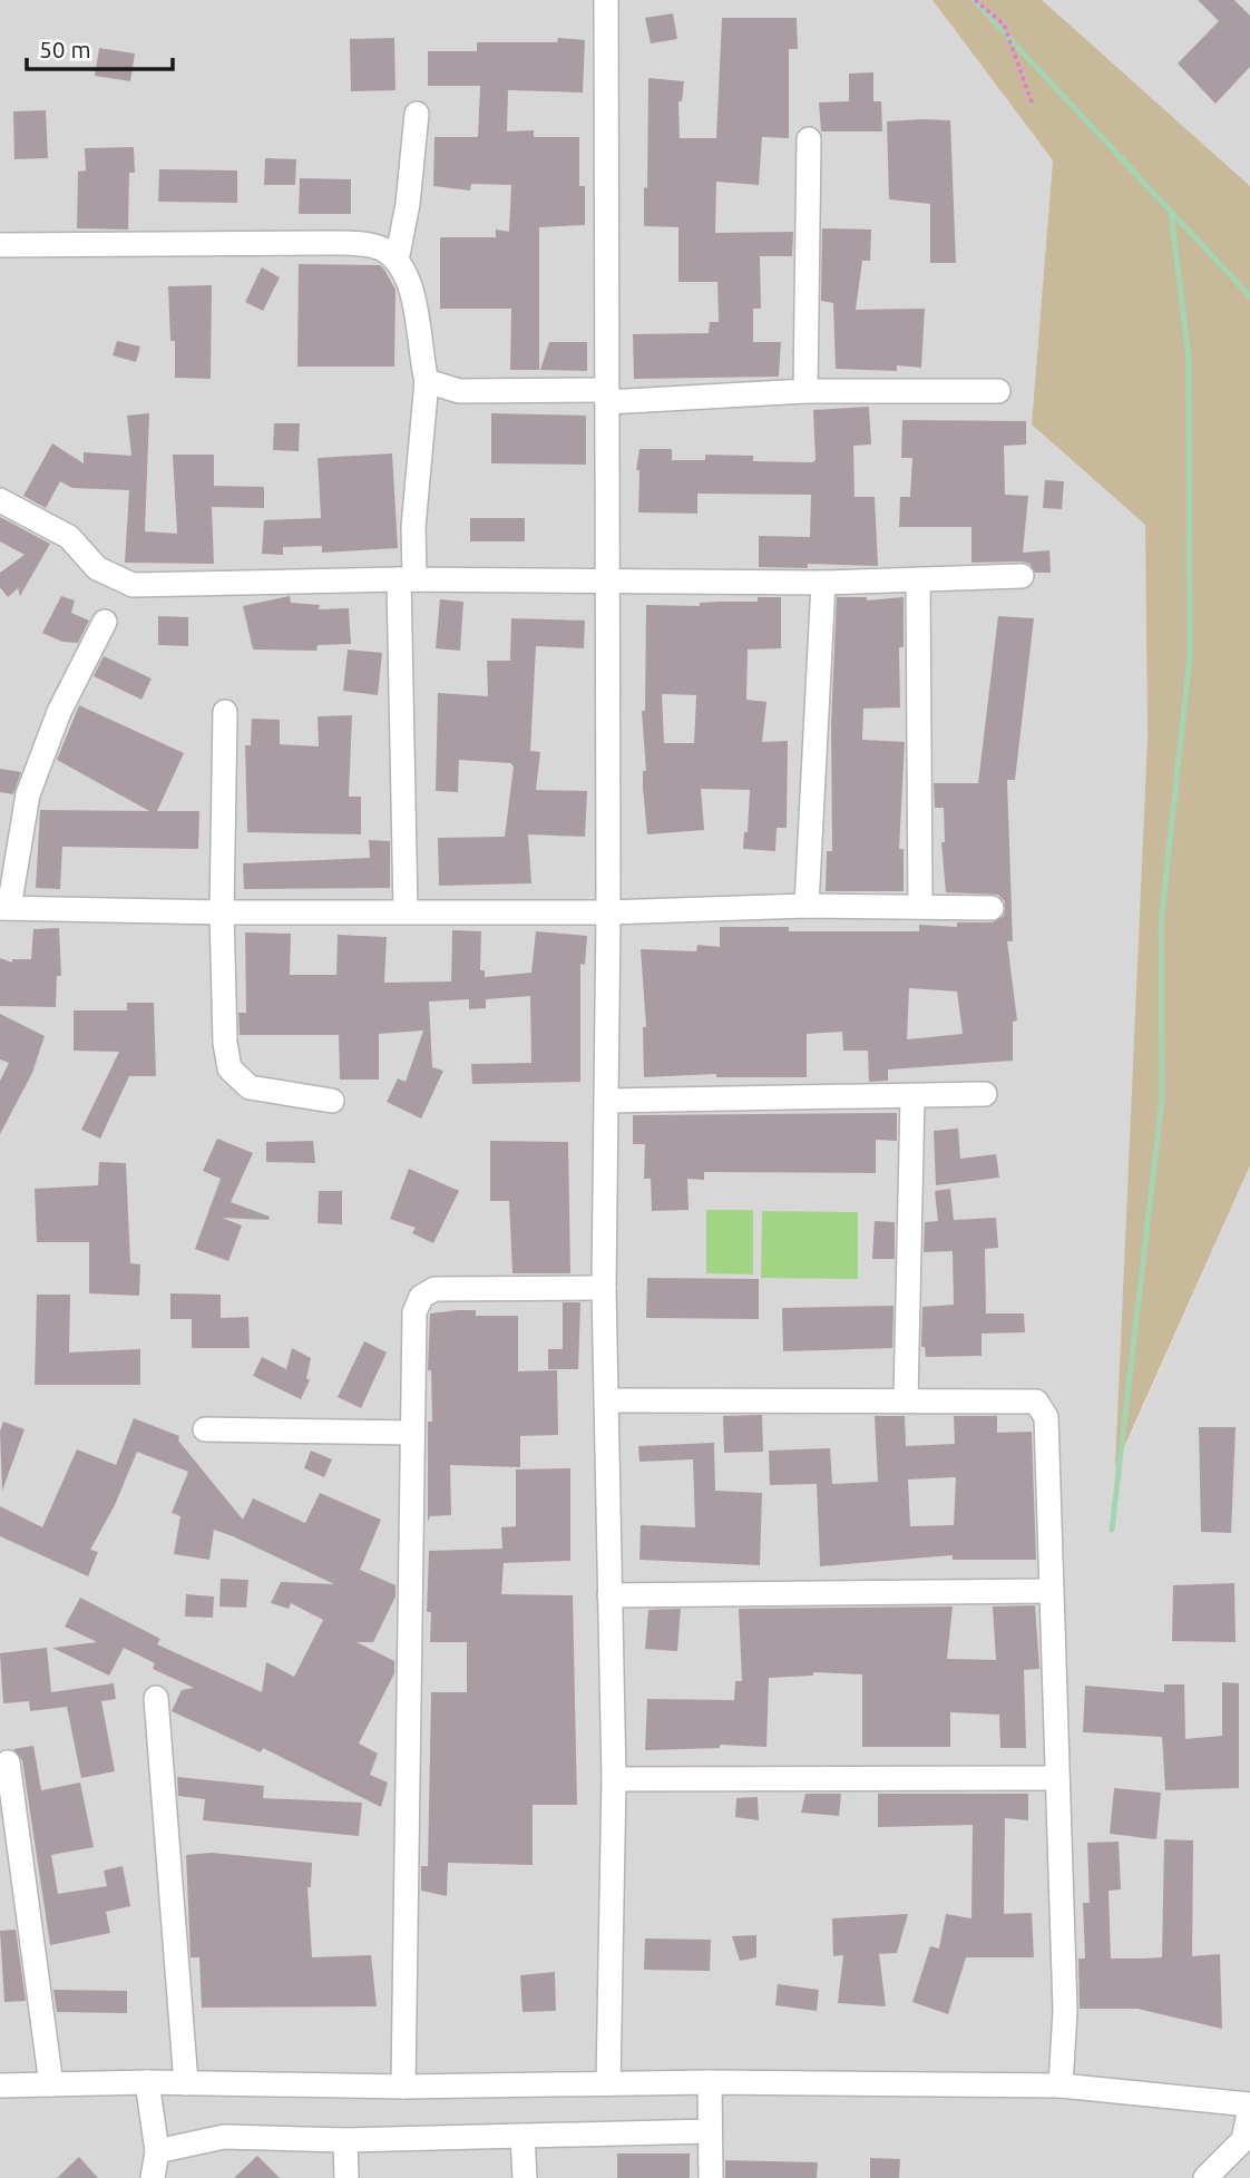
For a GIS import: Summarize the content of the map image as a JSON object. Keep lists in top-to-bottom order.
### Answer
{
  "scale_bar": "50 m"
}
